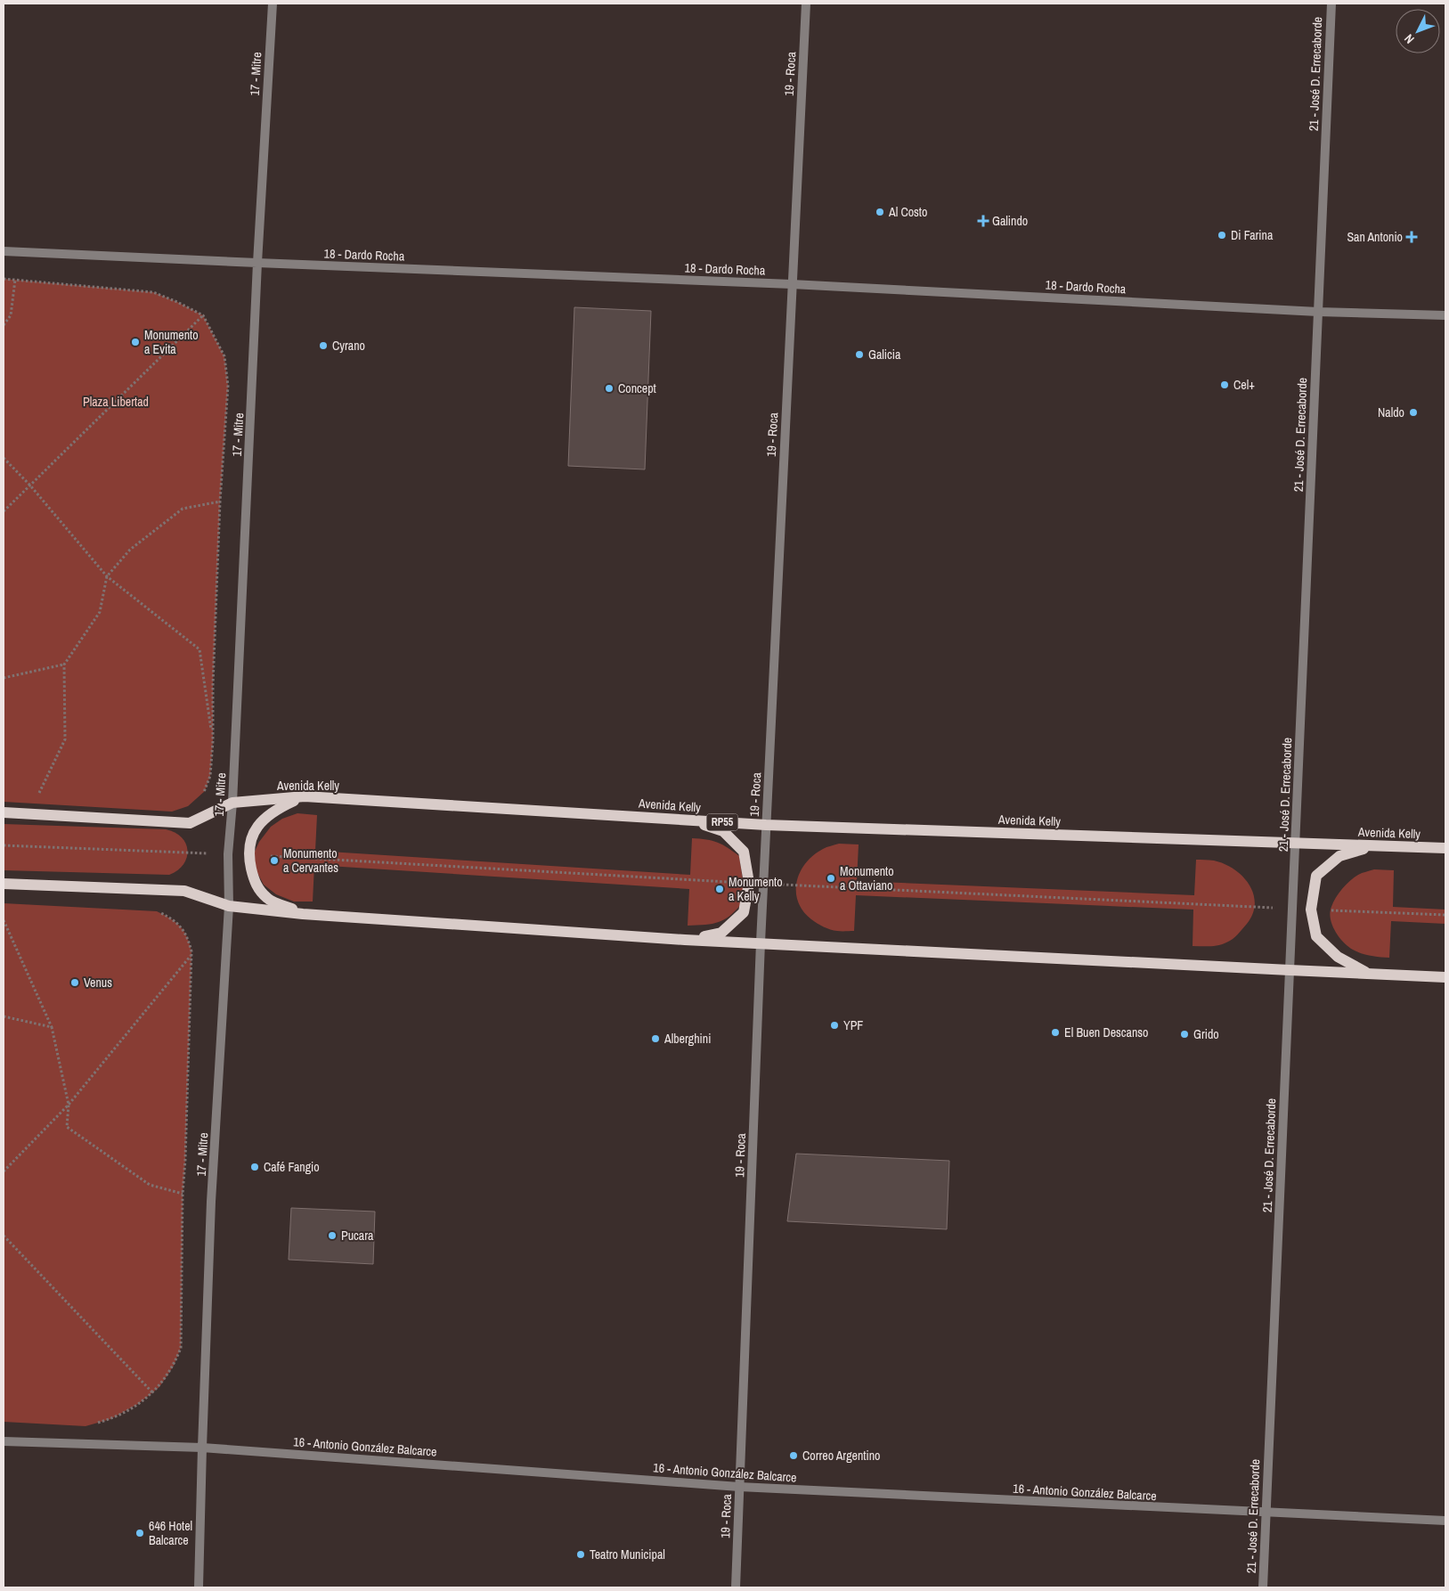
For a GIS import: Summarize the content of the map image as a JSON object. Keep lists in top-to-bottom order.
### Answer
{
  "streets": {
    "main road": ["Avenida Kelly", "RP55"],
    "street": [
      "17 - Mitre",
      "19 - Roca",
      "21 - José D. Errecaborde",
      "18 - Dardo Rocha",
      "16 - Antonio González Balcarce"
    ]
  },
  "crossings": [
    ["17 - Mitre", "18 - Dardo Rocha"],
    ["17 - Mitre", "Avenida Kelly"],
    ["17 - Mitre", "16 - Antonio González Balcarce"],
    ["19 - Roca", "18 - Dardo Rocha"],
    ["19 - Roca", "Avenida Kelly"],
    ["19 - Roca", "16 - Antonio González Balcarce"],
    ["21 - José D. Errecaborde", "18 - Dardo Rocha"],
    ["21 - José D. Errecaborde", "Avenida Kelly"],
    ["21 - José D. Errecaborde", "16 - Antonio González Balcarce"]
  ],
  "parks": ["Plaza Libertad"],
  "places": {
    "other": [
      "Al Costo",
      "Di Farina",
      "Monumento a Evita",
      "Cyrano",
      "Galicia",
      "Cel+",
      "Concept",
      "Naldo",
      "Monumento a Cervantes",
      "Monumento a Ottaviano",
      "Monumento a Kelly",
      "Venus",
      "YPF",
      "El Buen Descanso",
      "Grido",
      "Alberghini",
      "Café Fangio",
      "Pucara",
      "Correo Argentino",
      "646 Hotel Balcarce",
      "Teatro Municipal"
    ],
    "health": ["Galindo", "San Antonio"]
  },
  "north": "bottom left"
}
